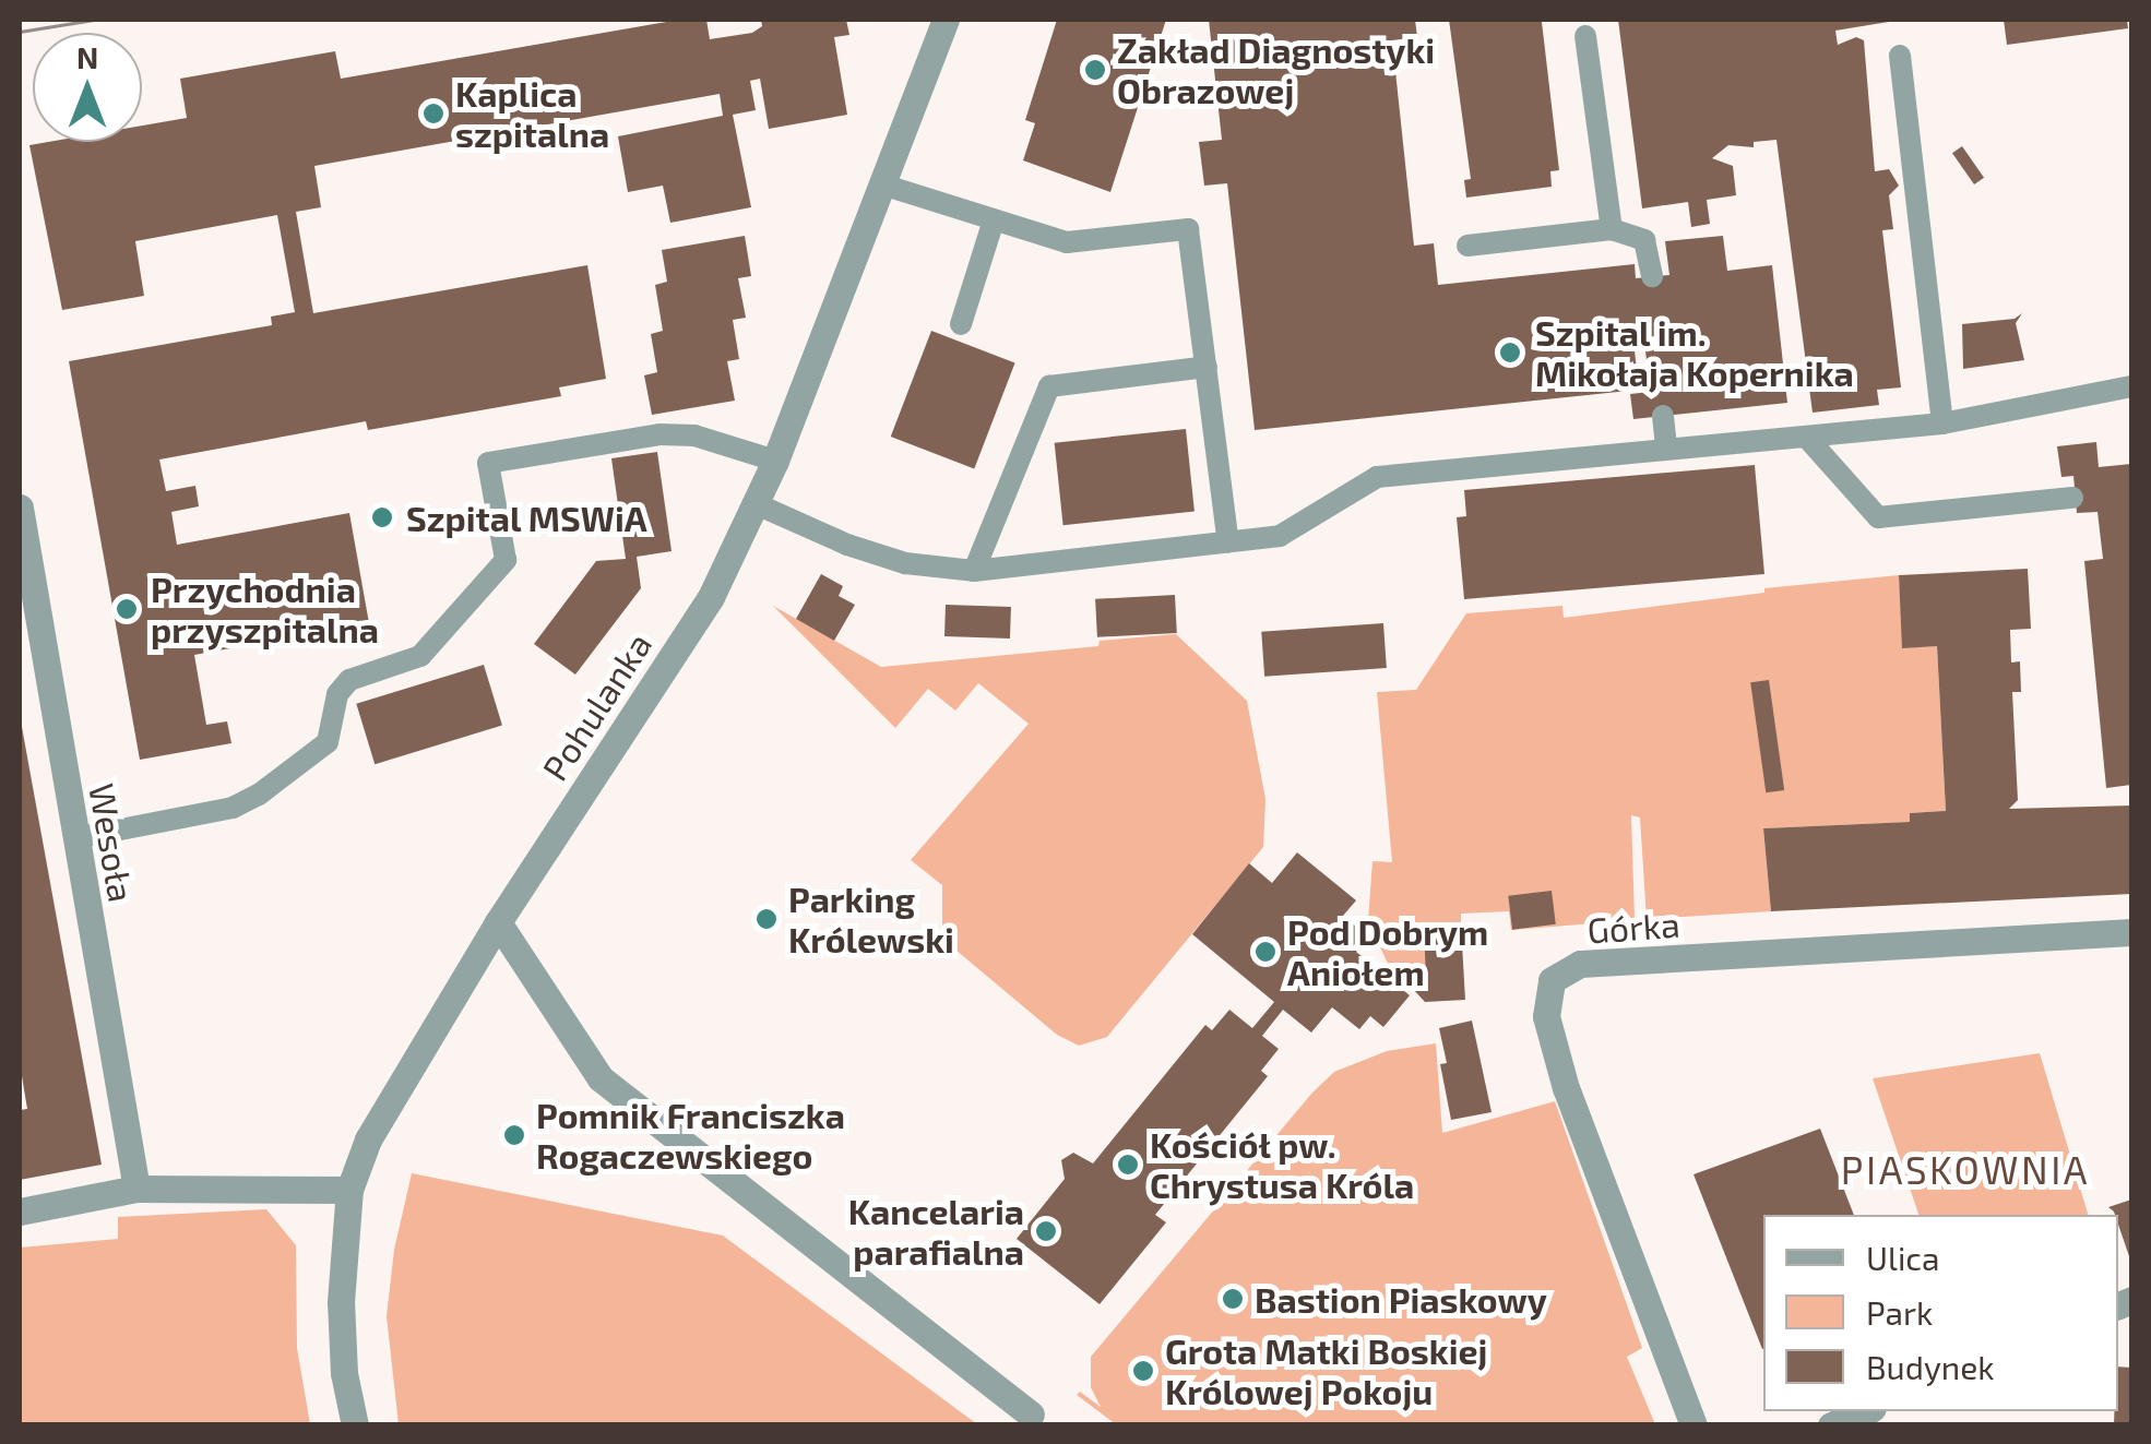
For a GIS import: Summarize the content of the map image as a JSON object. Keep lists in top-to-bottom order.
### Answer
{
  "streets": {
    "street": ["Pohulanka", "Wesoła", "Górka"]
  },
  "districts": ["PIASKOWNIA"],
  "places": [
    "Zakład Diagnostyki Obrazowej",
    "Kaplica szpitalna",
    "Szpital im. Mikołaja Kopernika",
    "Szpital MSWiA",
    "Przychodnia przyszpitalna",
    "Parking Królewski",
    "Pod Dobrym Aniołem",
    "Pomnik Franciszka Rogaczewskiego",
    "Kościół pw. Chrystusa Króla",
    "Kancelaria parafialna",
    "Bastion Piaskowy",
    "Grota Matki Boskiej Królowej Pokoju"
  ],
  "legend": ["Ulica", "Park", "Budynek"],
  "north": "top"
}
